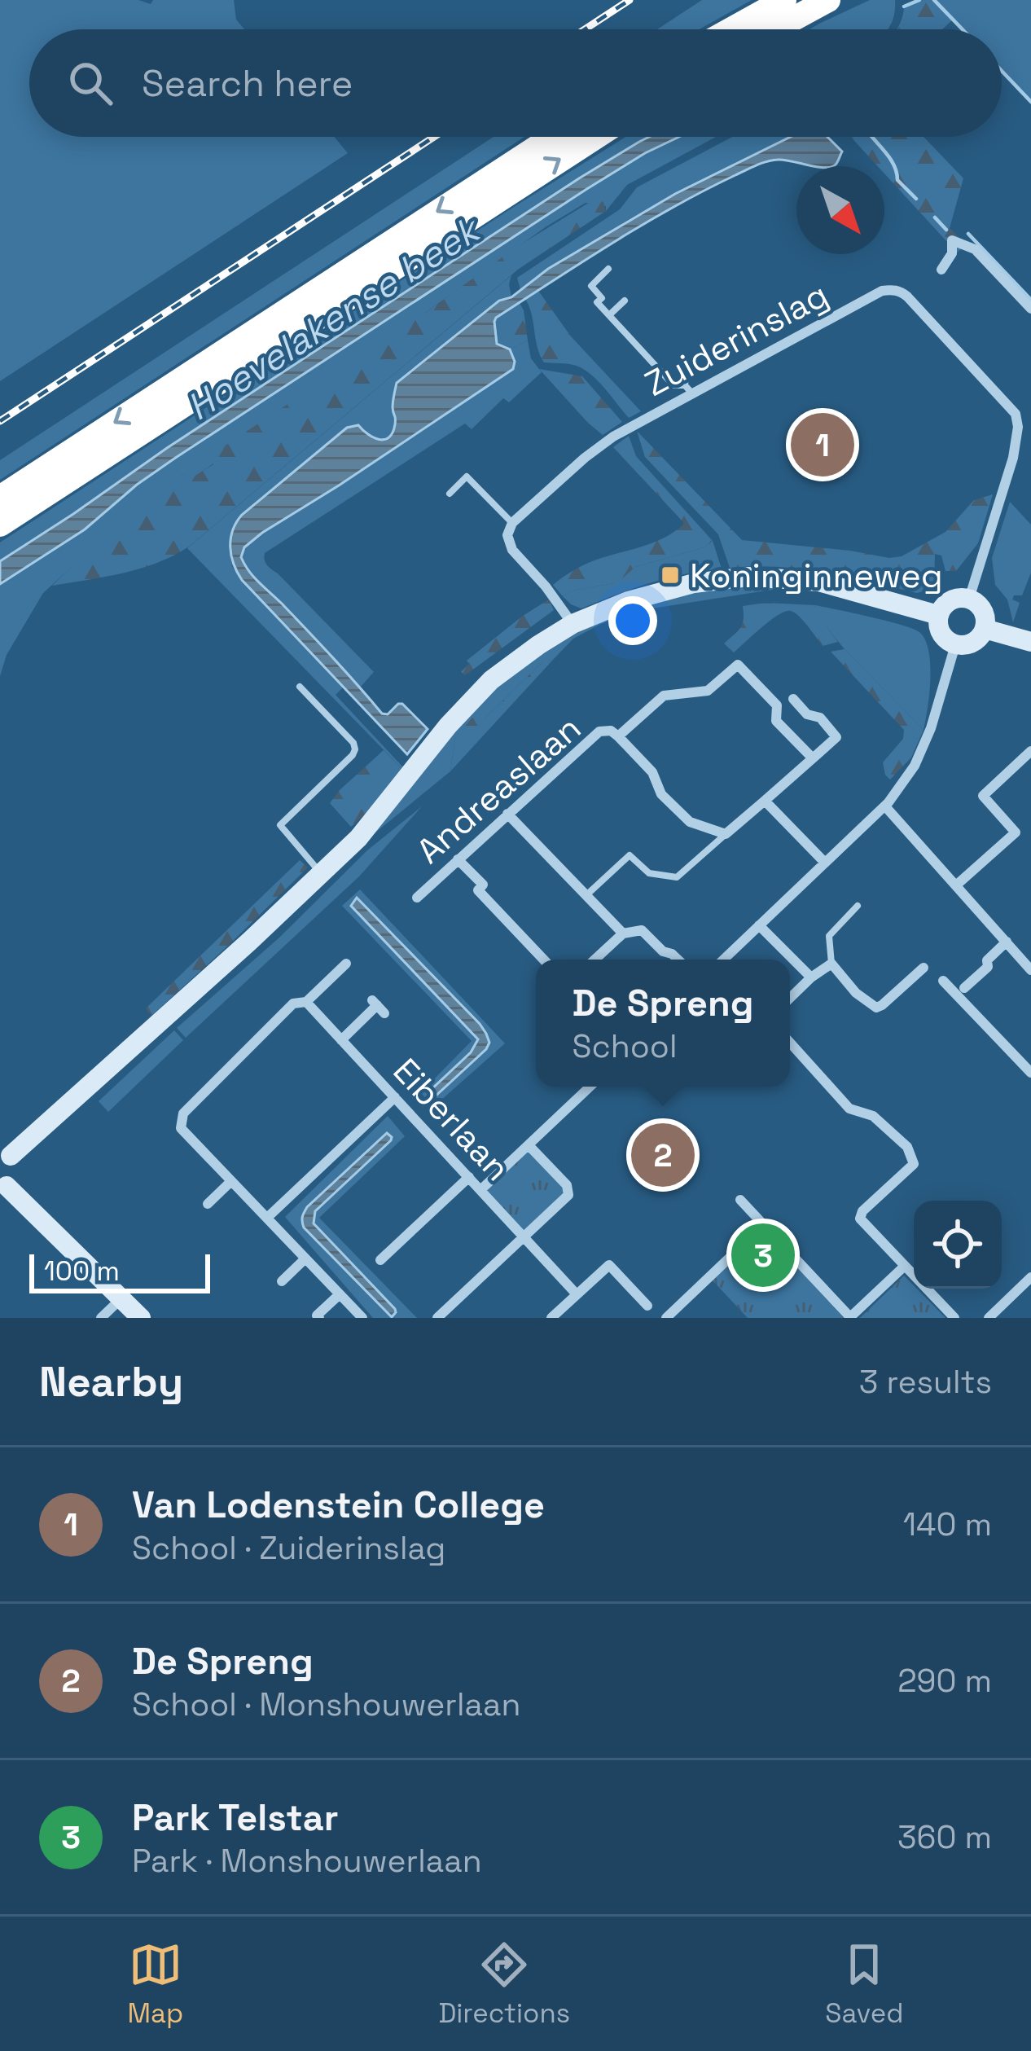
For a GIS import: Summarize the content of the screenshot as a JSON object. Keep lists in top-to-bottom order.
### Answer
{
  "streets": {
    "street": ["Zuiderinslag", "Andreaslaan", "Eiberlaan"]
  },
  "water": ["Hoevelakense beek"],
  "places": {
    "transit": ["Koninginneweg"]
  },
  "scale_bar": "100 m",
  "north": "bottom right",
  "page": {
    "search": "Search here",
    "pins": ["1", "2", "3"],
    "popup": ["De Spreng", "School"],
    "scale": "100 m",
    "heading": ["Nearby", "3 results"],
    "list": [
      {
        "mark": "1",
        "name": "Van Lodenstein College",
        "note": "School · Zuiderinslag",
        "value": "140 m"
      },
      {
        "mark": "2",
        "name": "De Spreng",
        "note": "School · Monshouwerlaan",
        "value": "290 m"
      },
      {
        "mark": "3",
        "name": "Park Telstar",
        "note": "Park · Monshouwerlaan",
        "value": "360 m"
      }
    ],
    "nav": ["Map", "Directions", "Saved"]
  }
}
